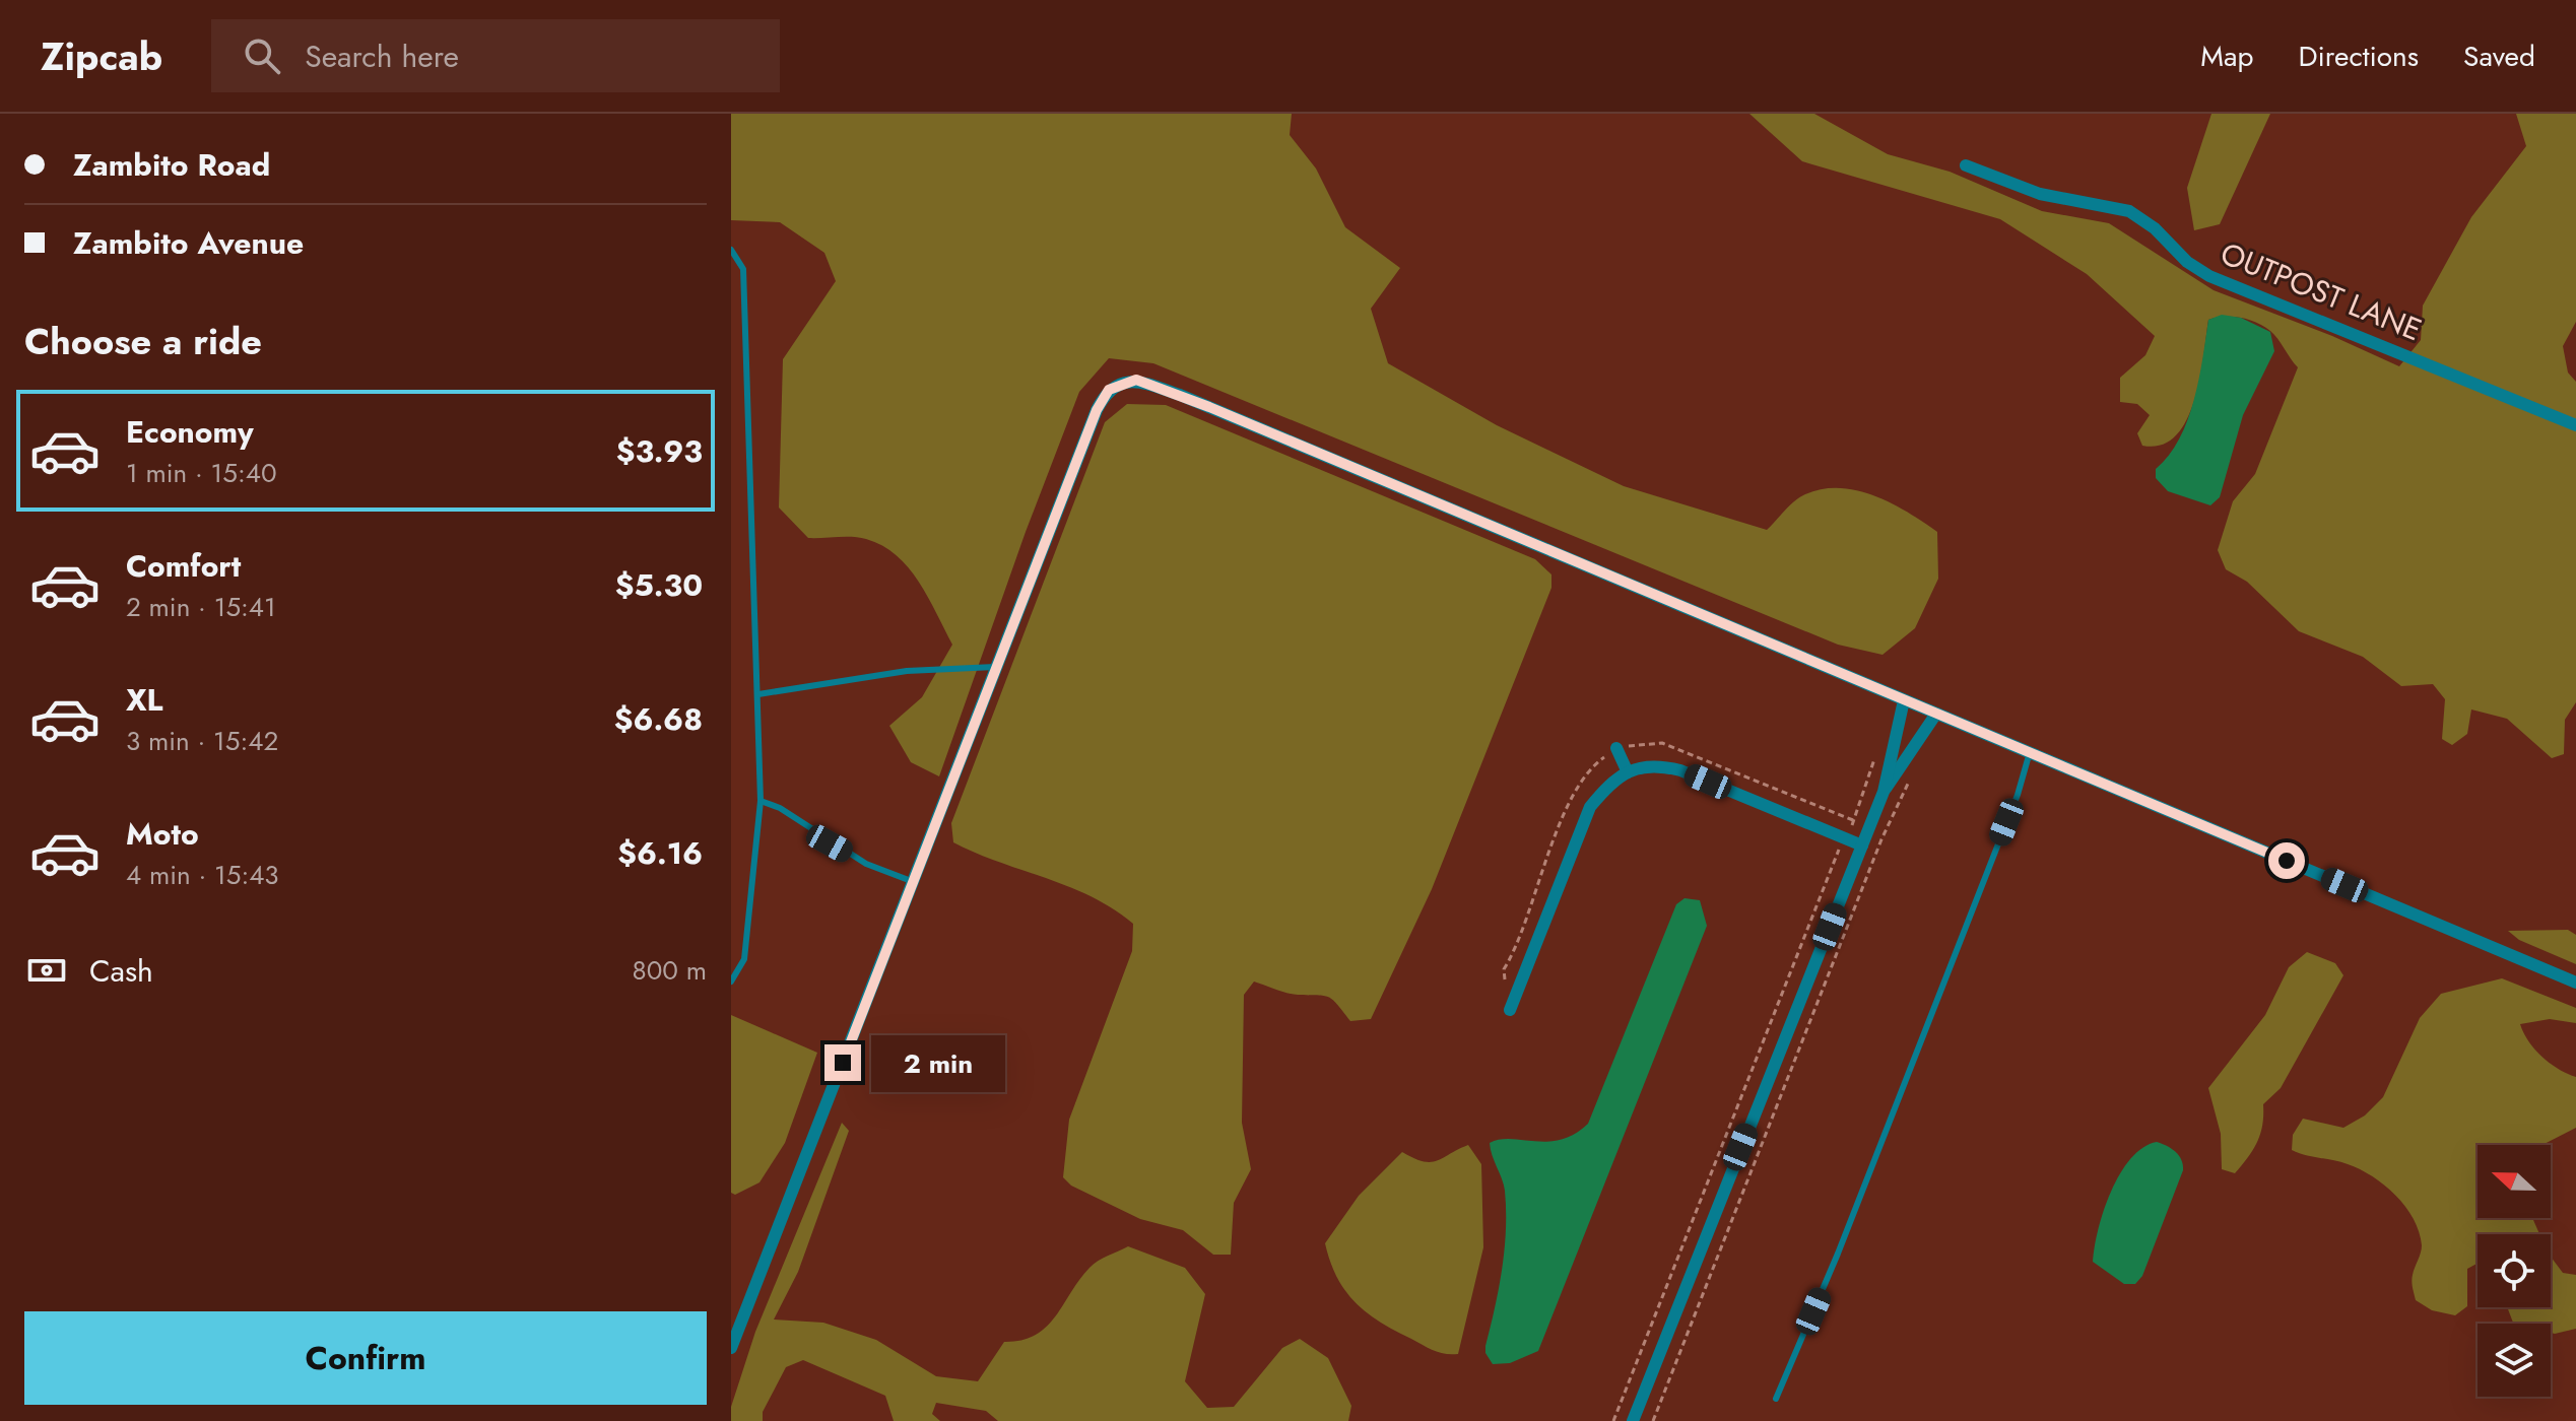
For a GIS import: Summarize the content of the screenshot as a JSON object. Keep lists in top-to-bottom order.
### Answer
{
  "streets": {
    "street": ["OUTPOST LANE"]
  },
  "north": "left",
  "page": {
    "header": "Zipcab",
    "search": "Search here",
    "nav": ["Map", "Directions", "Saved"],
    "banner": ["Zambito Road", "Zambito Avenue"],
    "heading": "Choose a ride",
    "list": [
      {
        "name": "Economy",
        "note": "1 min · 15:40",
        "value": "$3.93"
      },
      {
        "name": "Comfort",
        "note": "2 min · 15:41",
        "value": "$5.30"
      },
      {
        "name": "XL",
        "note": "3 min · 15:42",
        "value": "$6.68"
      },
      {
        "name": "Moto",
        "note": "4 min · 15:43",
        "value": "$6.16"
      }
    ],
    "pay": ["Cash", "800 m"],
    "bubble": "2 min",
    "buttons": "Confirm"
  }
}
